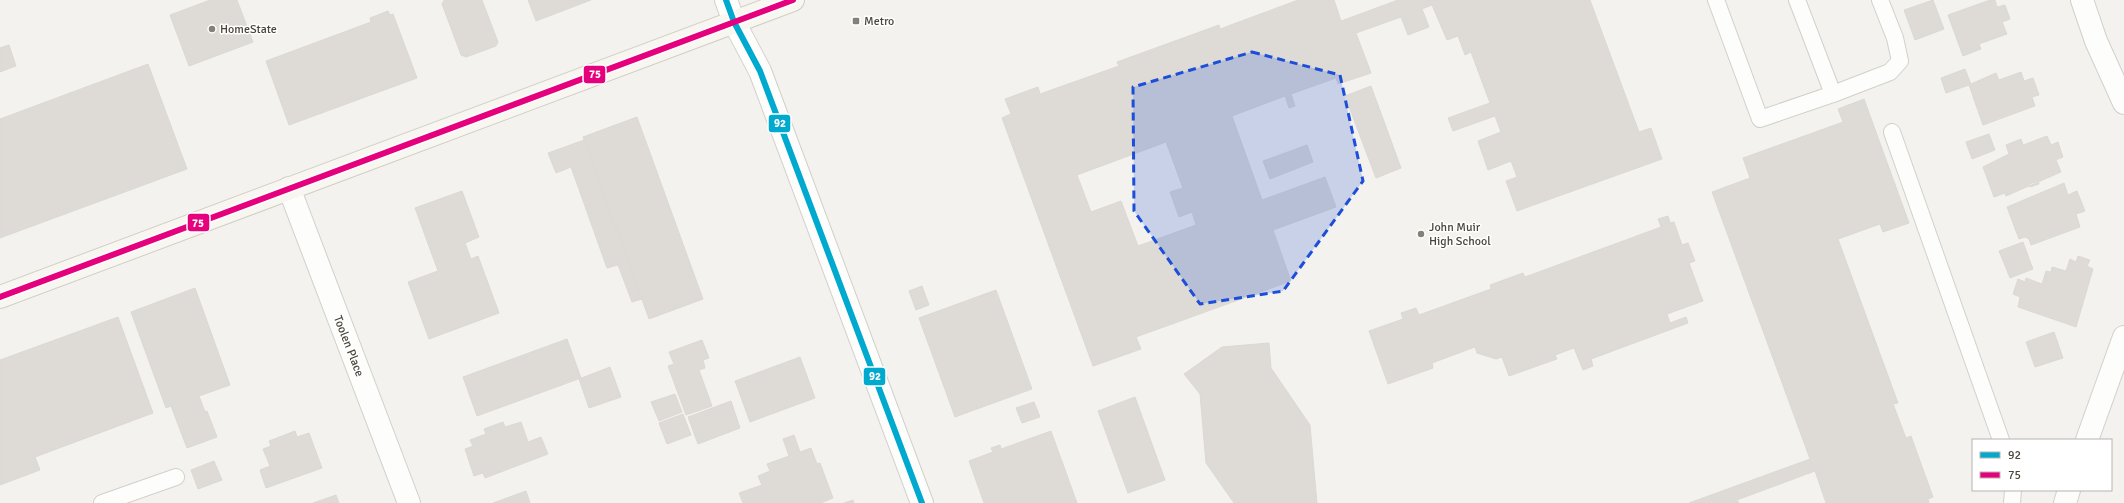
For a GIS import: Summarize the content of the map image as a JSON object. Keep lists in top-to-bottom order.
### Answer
{
  "streets": {
    "street": ["Toolen Place"]
  },
  "places": {
    "transit": ["Metro"],
    "other": ["HomeState", "John Muir High School"]
  },
  "lines": ["transit line 92", "transit line 75"],
  "legend": ["92", "75"]
}
